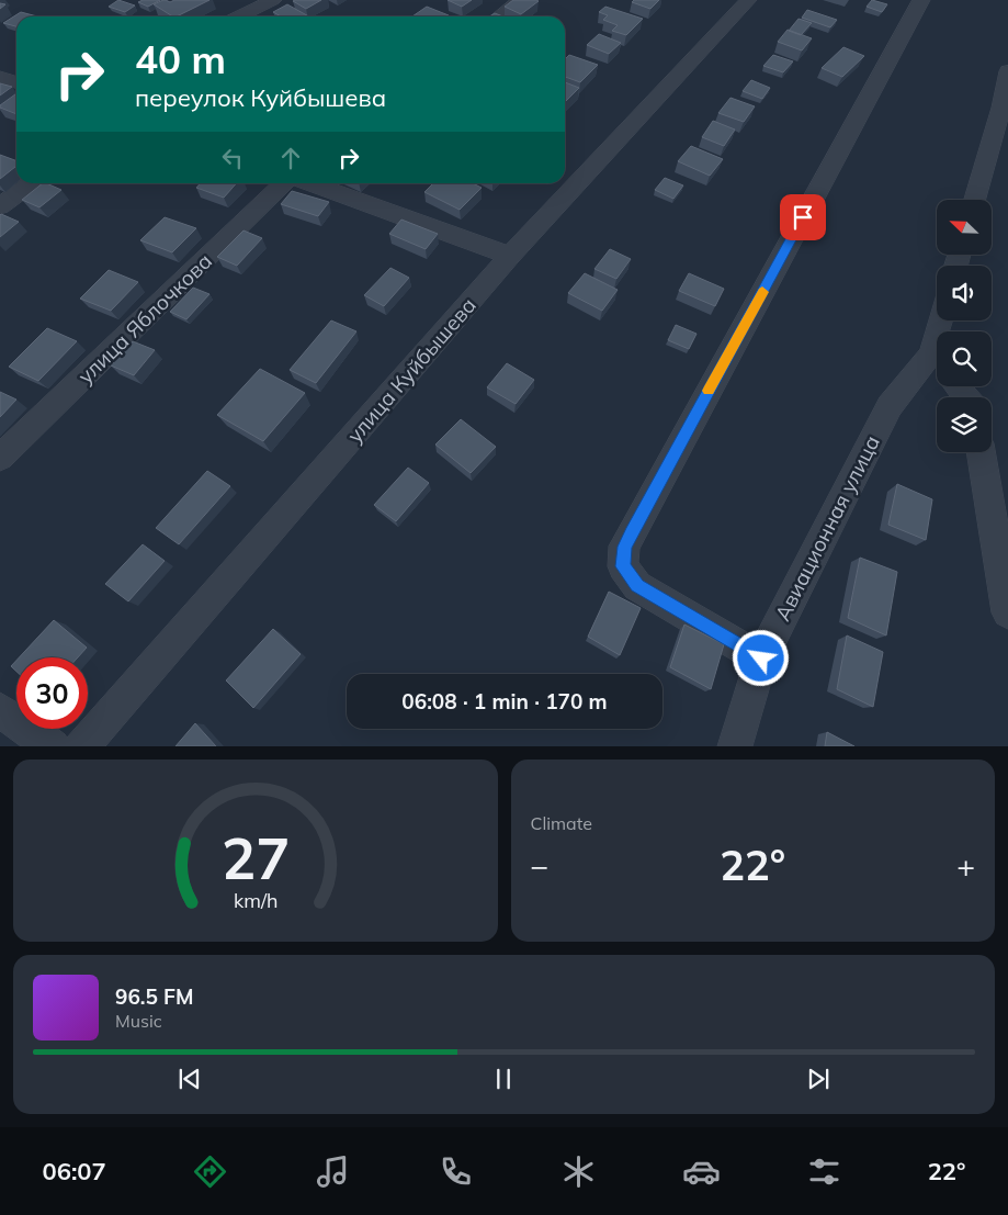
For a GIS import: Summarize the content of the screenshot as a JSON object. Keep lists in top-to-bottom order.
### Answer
{
  "streets": {
    "street": ["улица Яблочкова", "улица Куйбышева", "Авиационная улица"]
  },
  "north": "top left",
  "page": {
    "turn": ["40 m", "переулок Куйбышева"],
    "limit": "30",
    "trip": "06:08 · 1 min · 170 m",
    "tile": "Climate",
    "heat": ["−", "22°", "+"],
    "song": ["96.5 FM", "Music"],
    "tabs": ["06:07", "22°"],
    "gauge": ["27", "km/h"]
  }
}
